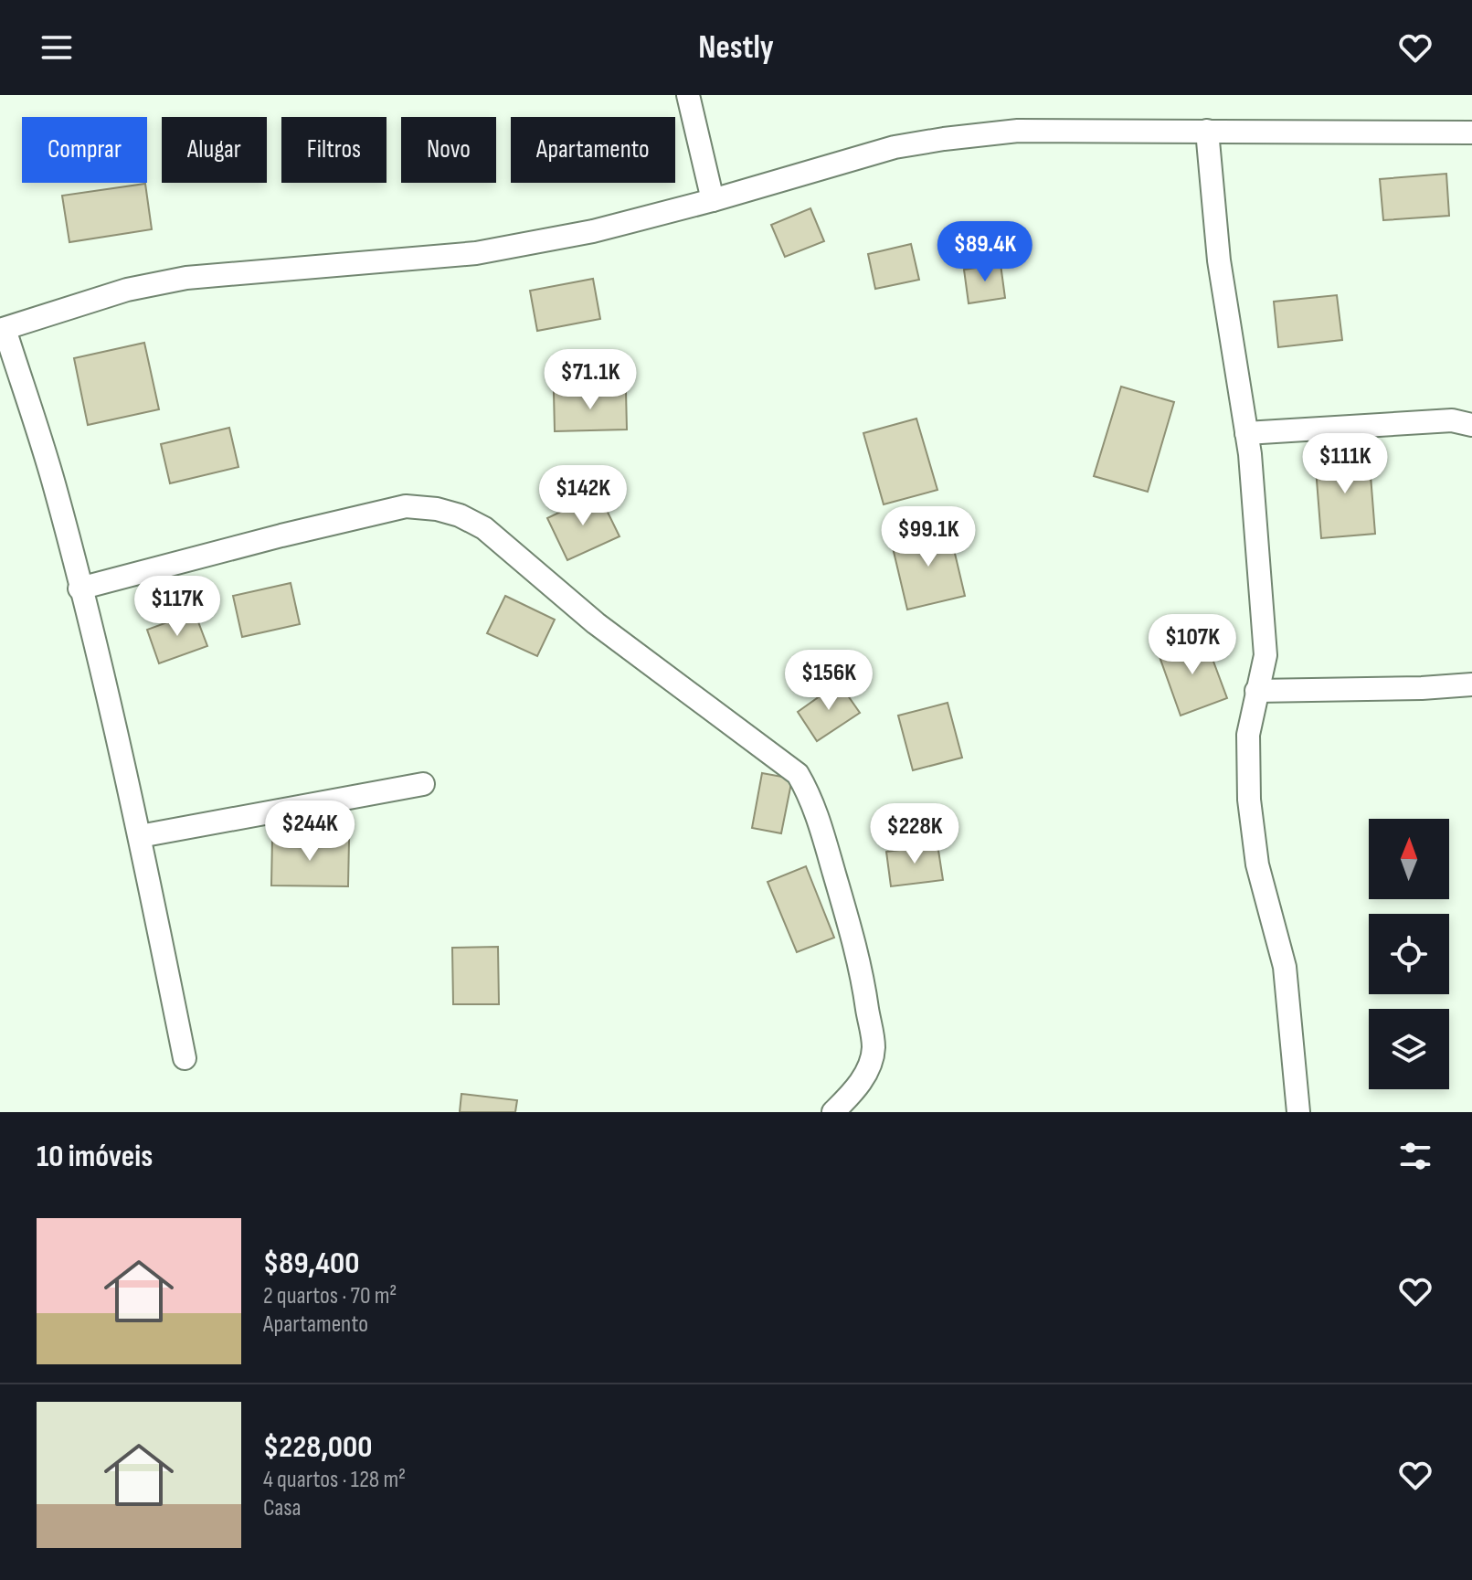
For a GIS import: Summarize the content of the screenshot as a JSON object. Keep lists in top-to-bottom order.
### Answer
{
  "north": "top",
  "page": {
    "header": "Nestly",
    "chip": [
      "Comprar",
      "Alugar",
      "Filtros",
      "Novo",
      "Apartamento"
    ],
    "price": [
      "$89.4K",
      "$71.1K",
      "$111K",
      "$142K",
      "$99.1K",
      "$117K",
      "$107K",
      "$156K",
      "$244K",
      "$228K"
    ],
    "heading": "10 imóveis",
    "list": [
      {
        "name": "$89,400",
        "note": "2 quartos · 70 m² · Apartamento"
      },
      {
        "name": "$228,000",
        "note": "4 quartos · 128 m² · Casa"
      }
    ]
  }
}
